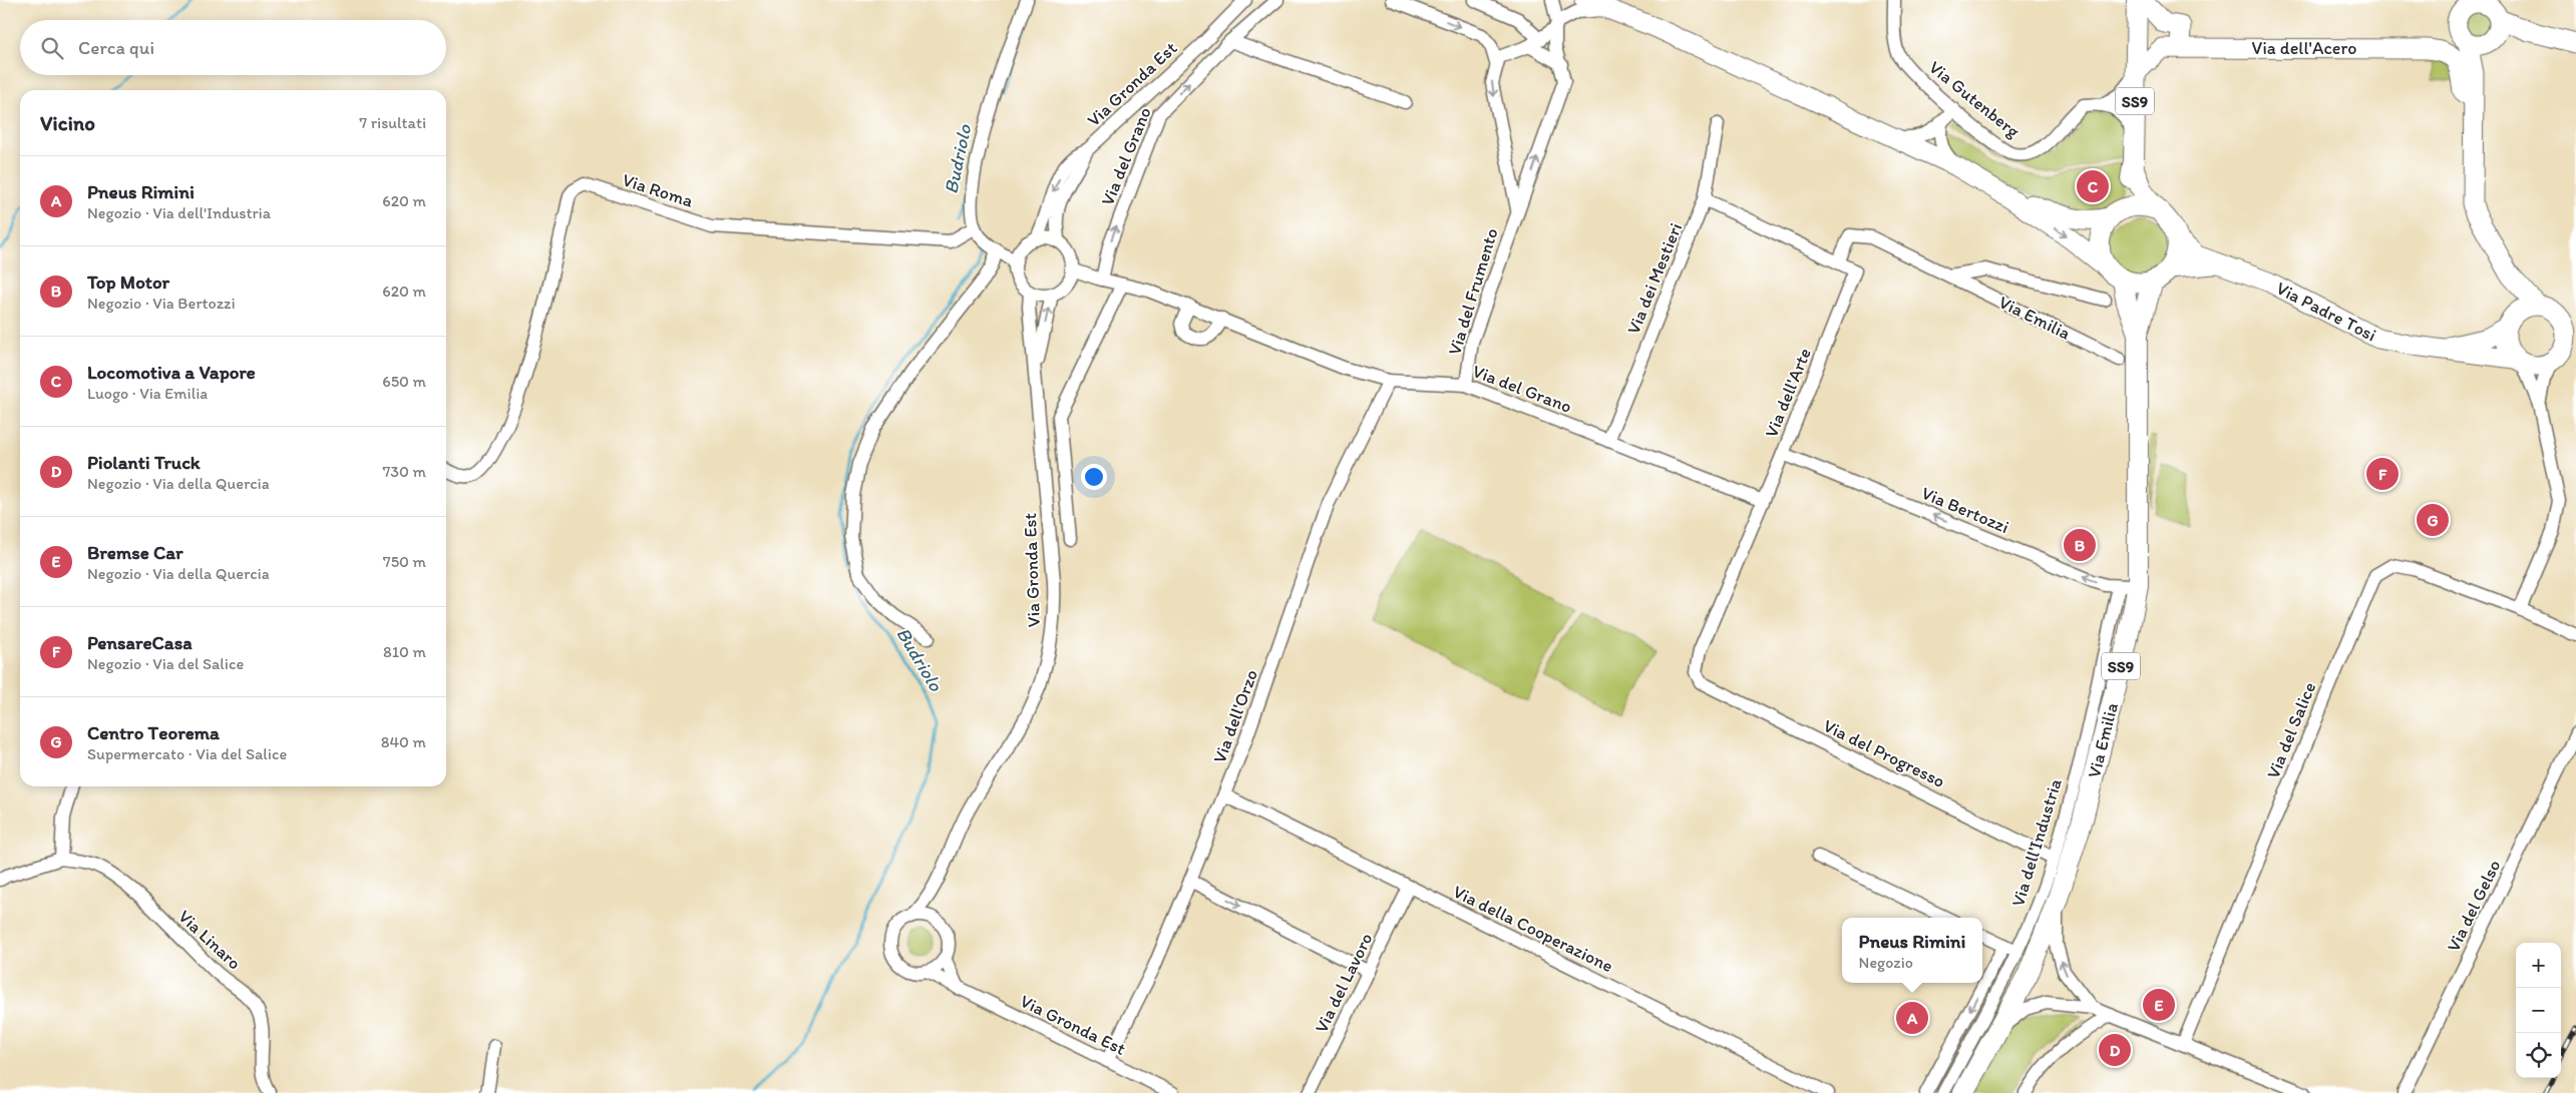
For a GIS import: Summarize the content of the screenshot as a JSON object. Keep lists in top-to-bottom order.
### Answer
{
  "streets": {
    "main road": [
      "Via dell'Acero",
      "SS9",
      "Via Padre Tosi",
      "Via Emilia"
    ],
    "street": [
      "Via Gronda Est",
      "Via Gutenberg",
      "Via del Grano",
      "Via Roma",
      "Via dei Mestieri",
      "Via del Frumento",
      "Via dell'Arte",
      "Via Bertozzi",
      "Via dell'Orzo",
      "Via del Salice",
      "Via del Progresso",
      "Via dell'Industria",
      "Via del Gelso",
      "Via della Cooperazione",
      "Via Linaro",
      "Via del Lavoro"
    ]
  },
  "crossings": [
    ["Via dell'Acero", "Via Gutenberg"],
    ["Via dell'Acero", "SS9"],
    ["Via Gronda Est", "Via dell'Orzo"],
    ["Via Gutenberg", "SS9"],
    ["SS9", "Via Padre Tosi"],
    ["SS9", "Via Emilia"],
    ["Via del Grano", "Via dei Mestieri"],
    ["Via del Grano", "Via del Frumento"],
    ["Via del Grano", "Via dell'Arte"],
    ["Via del Grano", "Via dell'Orzo"],
    ["Via dei Mestieri", "Via dell'Arte"],
    ["Via Padre Tosi", "Via Emilia"],
    ["Via Emilia", "Via dell'Arte"],
    ["Via Emilia", "Via Bertozzi"],
    ["Via Emilia", "Via dell'Industria"],
    ["Via dell'Arte", "Via Bertozzi"],
    ["Via dell'Arte", "Via del Progresso"],
    ["Via dell'Orzo", "Via della Cooperazione"],
    ["Via del Progresso", "Via dell'Industria"],
    ["Via della Cooperazione", "Via del Lavoro"]
  ],
  "one_way": ["Via del Frumento", "Via Bertozzi"],
  "water": ["Budriolo"],
  "page": {
    "search": "Cerca qui",
    "heading": ["Vicino", "7 risultati"],
    "list": [
      {
        "mark": "A",
        "name": "Pneus Rimini",
        "note": "Negozio · Via dell'Industria",
        "value": "620 m"
      },
      {
        "mark": "B",
        "name": "Top Motor",
        "note": "Negozio · Via Bertozzi",
        "value": "620 m"
      },
      {
        "mark": "C",
        "name": "Locomotiva a Vapore",
        "note": "Luogo · Via Emilia",
        "value": "650 m"
      },
      {
        "mark": "D",
        "name": "Piolanti Truck",
        "note": "Negozio · Via della Quercia",
        "value": "730 m"
      },
      {
        "mark": "E",
        "name": "Bremse Car",
        "note": "Negozio · Via della Quercia",
        "value": "750 m"
      },
      {
        "mark": "F",
        "name": "PensareCasa",
        "note": "Negozio · Via del Salice",
        "value": "810 m"
      },
      {
        "mark": "G",
        "name": "Centro Teorema",
        "note": "Supermercato · Via del Salice",
        "value": "840 m"
      }
    ],
    "pins": [
      "C",
      "F",
      "G",
      "B",
      "E",
      "A",
      "D"
    ],
    "popup": ["Pneus Rimini", "Negozio"],
    "map_buttons": ["+", "−"]
  }
}
